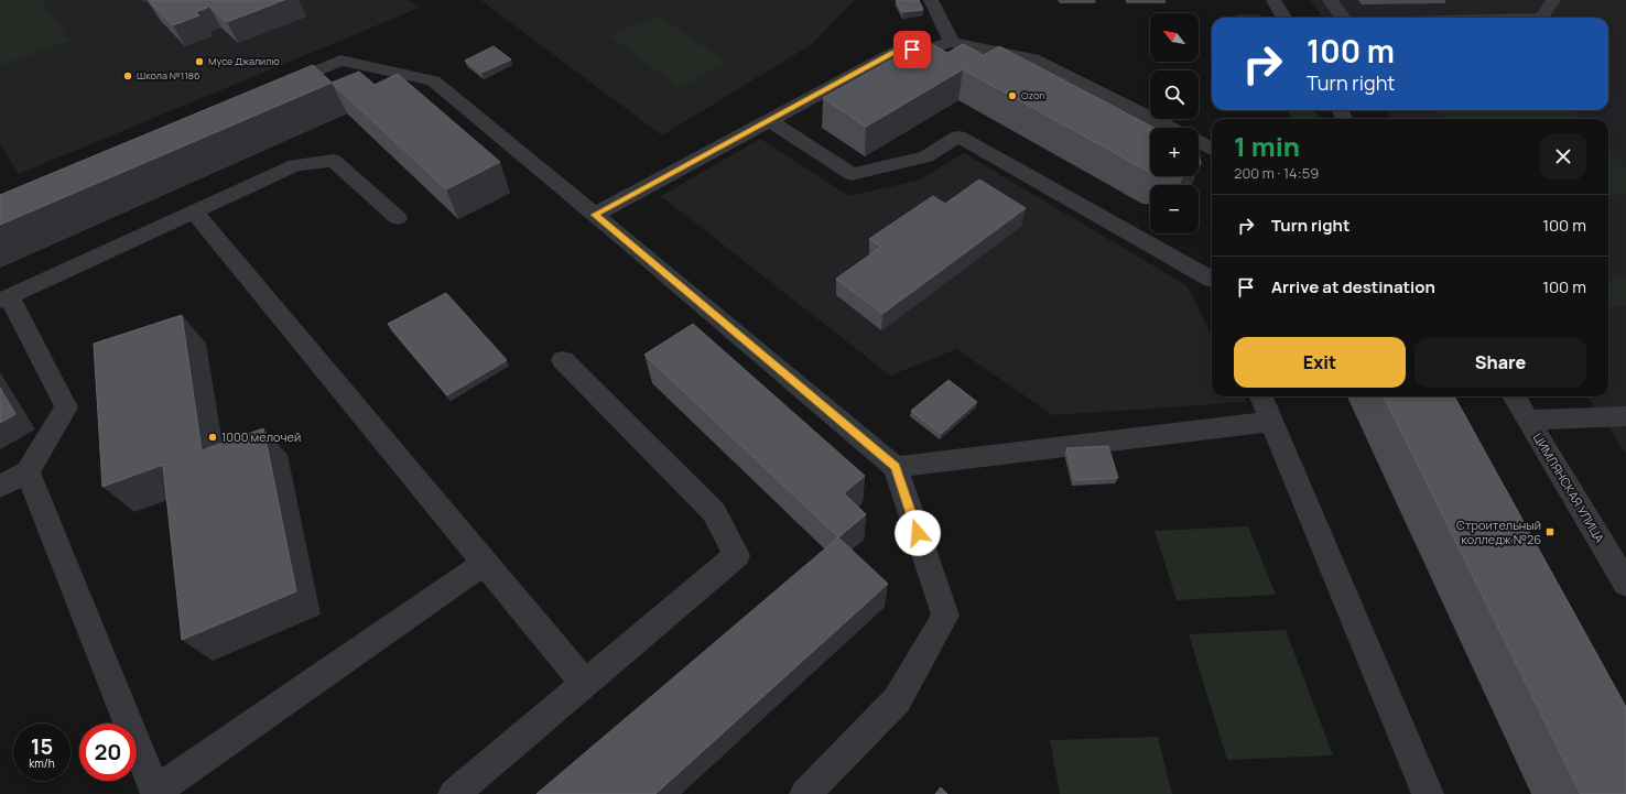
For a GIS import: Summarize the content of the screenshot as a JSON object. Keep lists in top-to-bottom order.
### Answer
{
  "streets": {
    "street": ["ЦИМЛЯНСКАЯ УЛИЦА"]
  },
  "places": {
    "other": [
      "Мусе Джалилю",
      "Школа №1186",
      "Ozon",
      "1000 мелочей"
    ],
    "transit": ["Строительный колледж №26"]
  },
  "north": "top left",
  "page": {
    "map_buttons": ["+", "−"],
    "turn": ["100 m", "Turn right"],
    "heading": ["1 min", "200 m · 14:59"],
    "list": [
      {
        "name": "Turn right",
        "value": "100 m"
      },
      {
        "name": "Arrive at destination",
        "value": "100 m"
      }
    ],
    "buttons": ["Exit", "Share"],
    "speed": "15 km/h",
    "limit": "20"
  }
}
